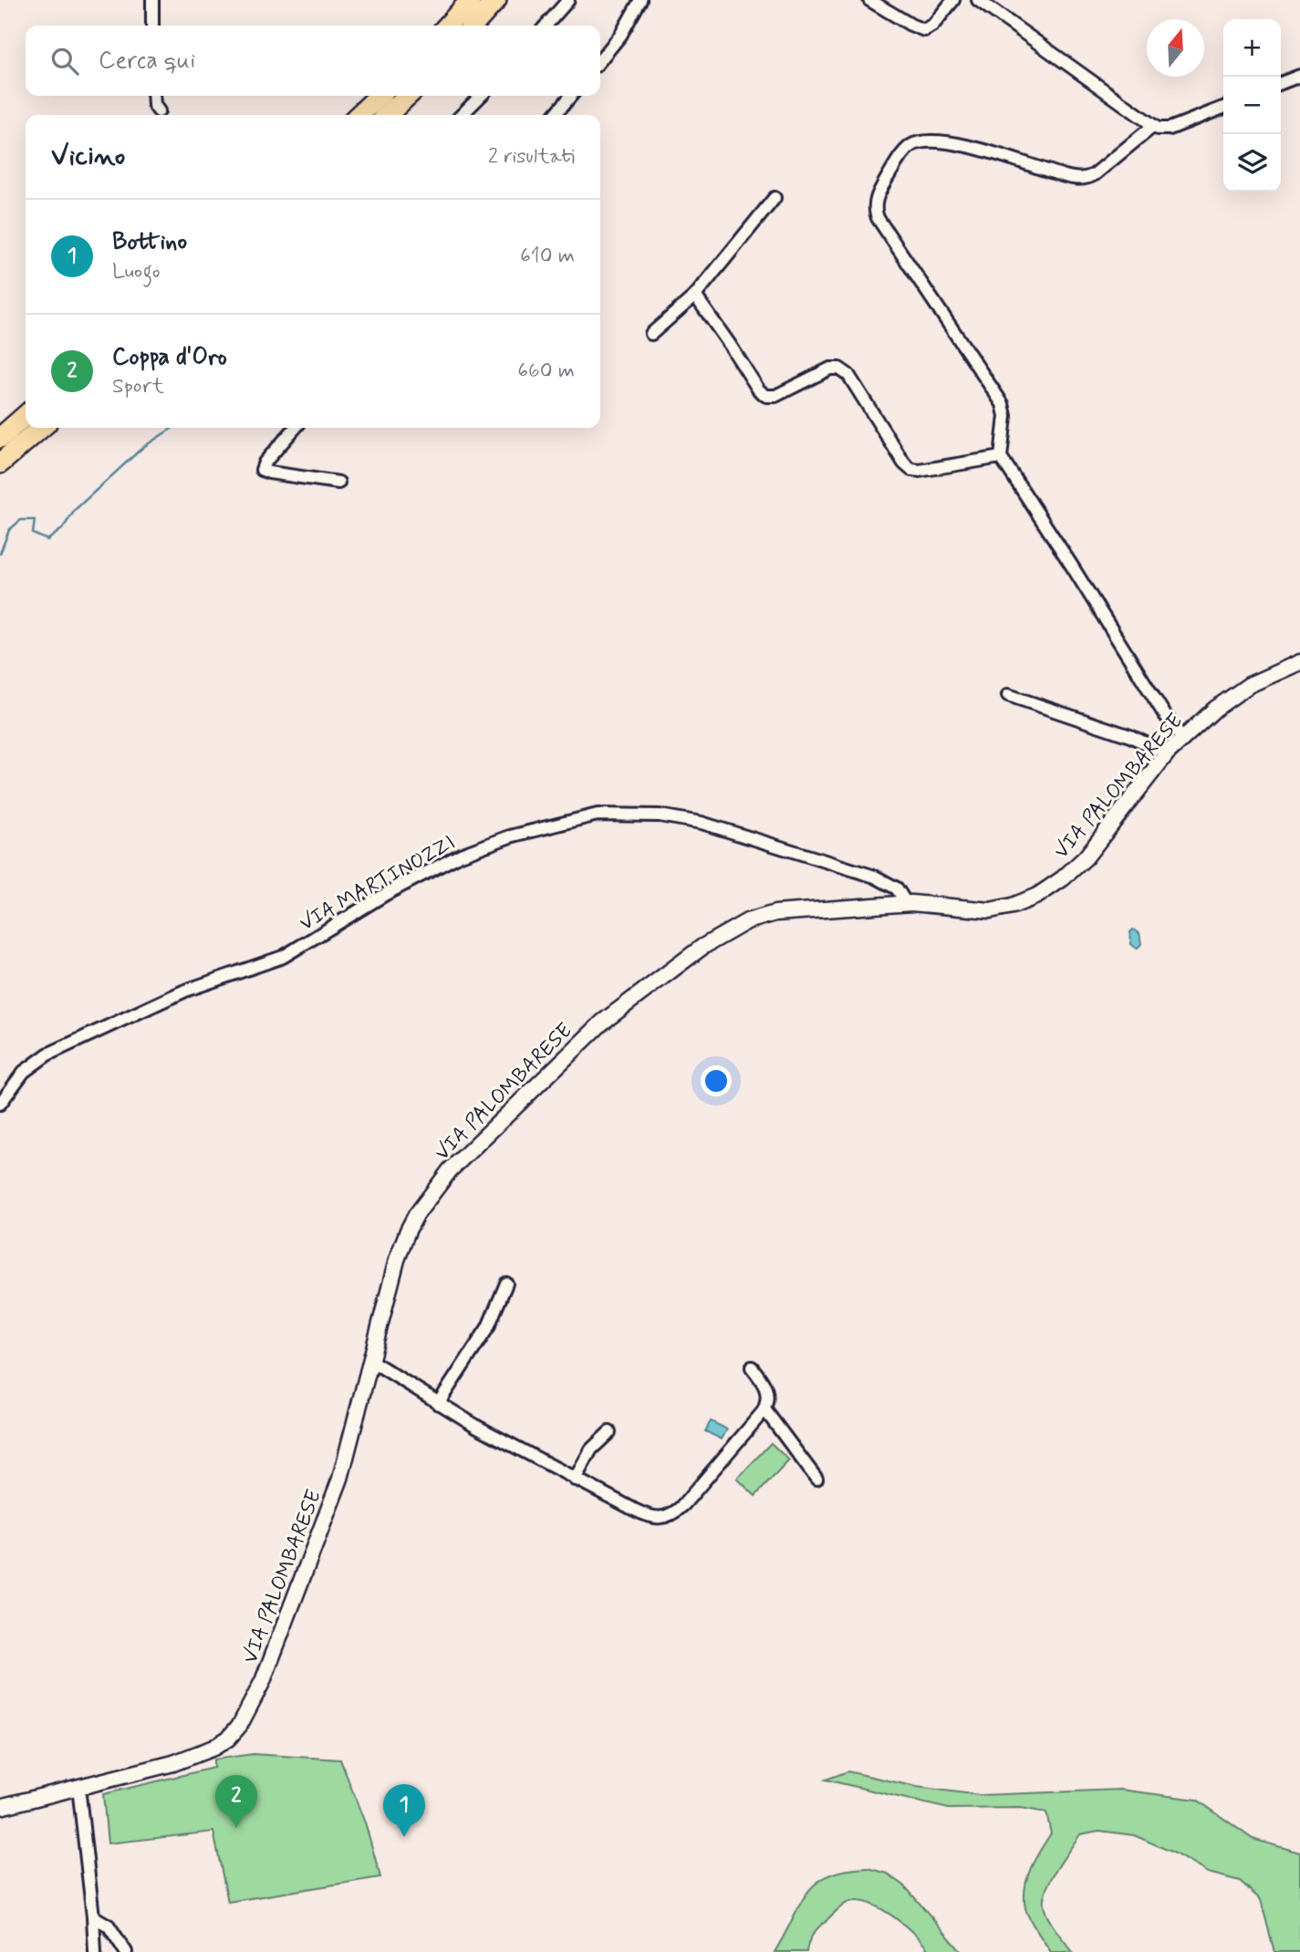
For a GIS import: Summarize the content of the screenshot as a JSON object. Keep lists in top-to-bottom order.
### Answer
{
  "streets": {
    "main road": ["VIA PALOMBARESE"],
    "street": ["VIA MARTINOZZI"]
  },
  "crossings": [
    ["VIA PALOMBARESE", "VIA MARTINOZZI"]
  ],
  "north": "top",
  "page": {
    "map_buttons": ["+", "−"],
    "search": "Cerca qui",
    "heading": ["Vicino", "2 risultati"],
    "list": [
      {
        "mark": "1",
        "name": "Bottino",
        "note": "Luogo",
        "value": "610 m"
      },
      {
        "mark": "2",
        "name": "Coppa d'Oro",
        "note": "Sport",
        "value": "660 m"
      }
    ],
    "pins": ["2", "1"]
  }
}
